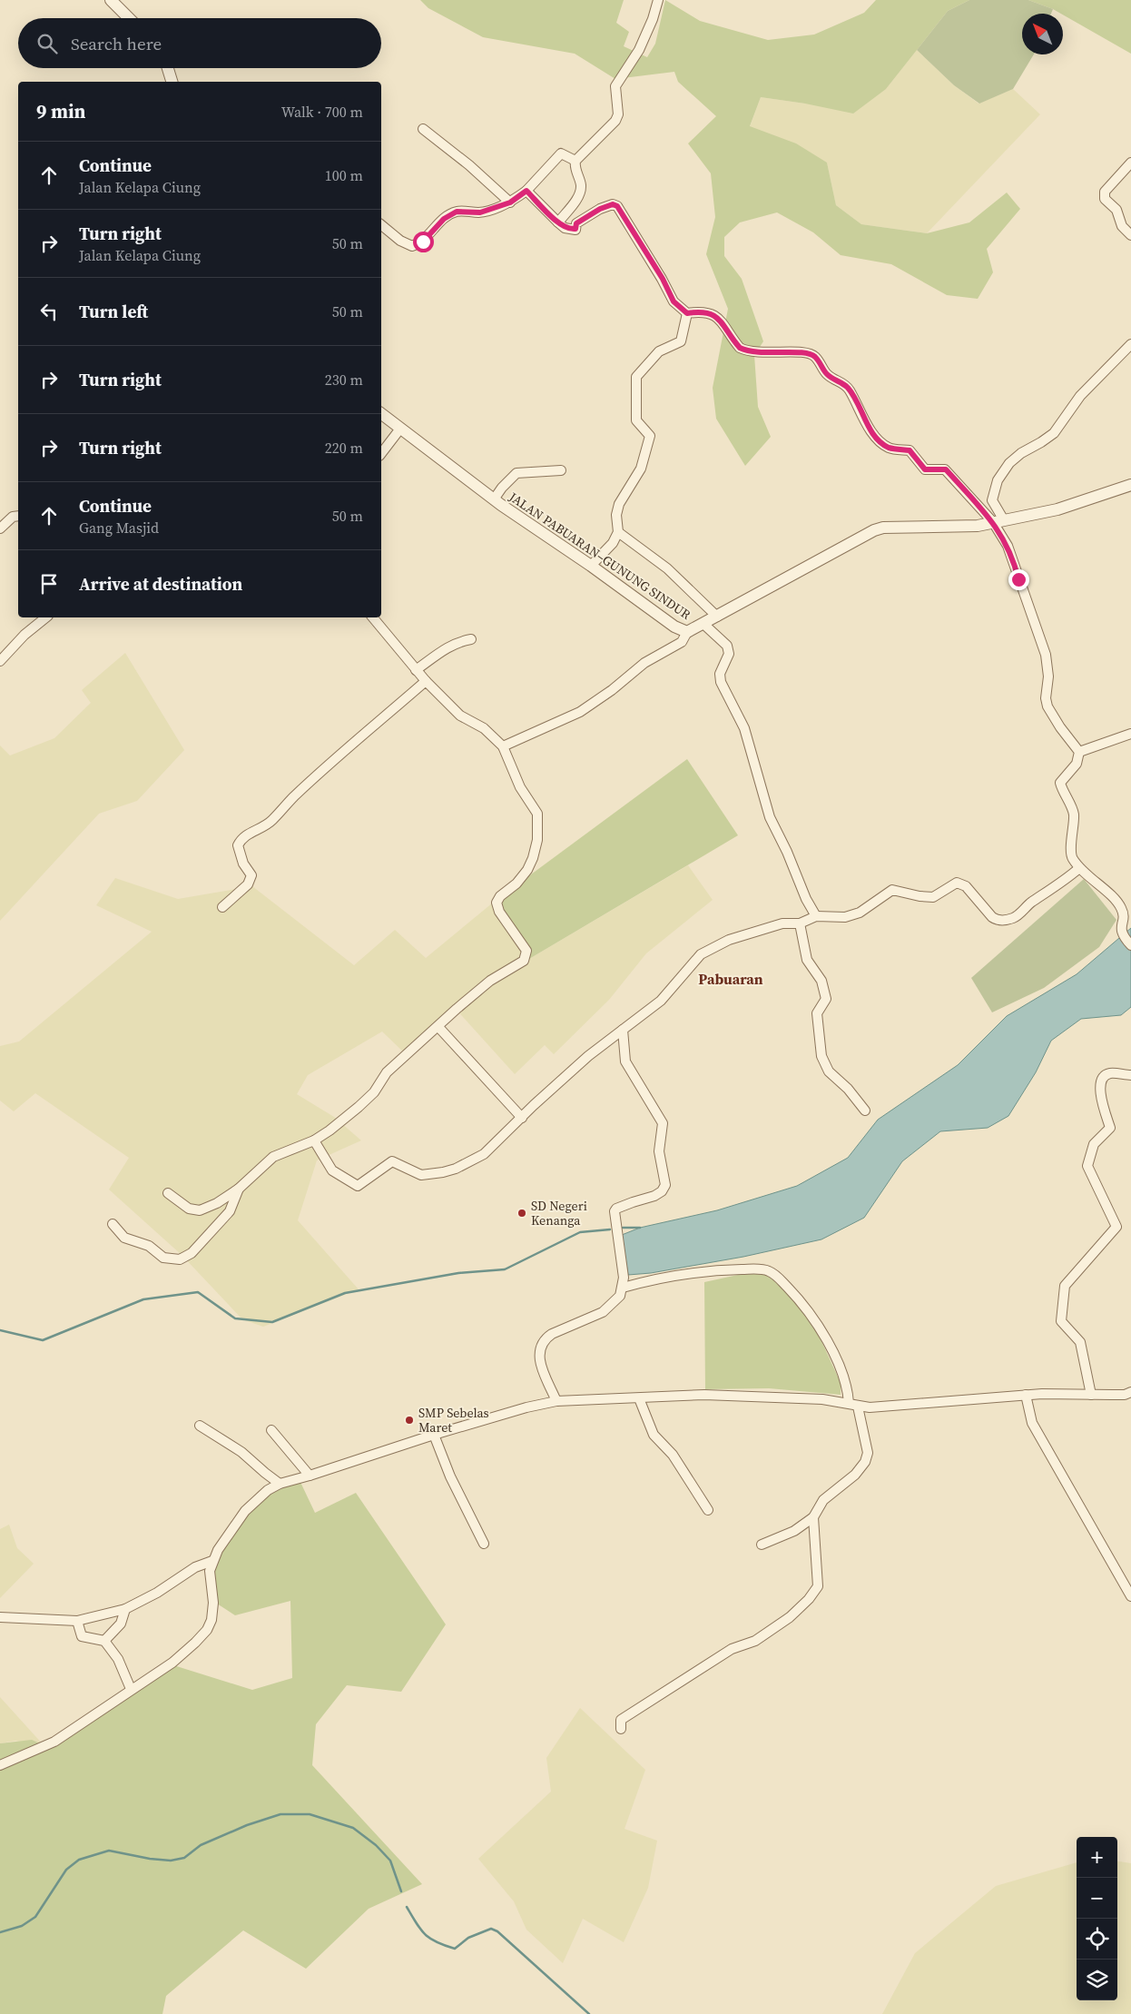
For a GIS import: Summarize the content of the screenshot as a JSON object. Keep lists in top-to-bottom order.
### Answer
{
  "streets": {
    "street": ["JALAN PABUARAN–GUNUNG SINDUR"]
  },
  "districts": ["Pabuaran"],
  "places": ["SD Negeri Kenanga", "SMP Sebelas Maret"],
  "north": "top left",
  "page": {
    "search": "Search here",
    "heading": ["9 min", "Walk · 700 m"],
    "list": [
      ["Continue", "Jalan Kelapa Ciung", "100 m"],
      ["Turn right", "Jalan Kelapa Ciung", "50 m"],
      ["Turn left", "50 m"],
      ["Turn right", "230 m"],
      ["Turn right", "220 m"],
      ["Continue", "Gang Masjid", "50 m"],
      "Arrive at destination"
    ],
    "map_buttons": ["+", "−"]
  }
}
